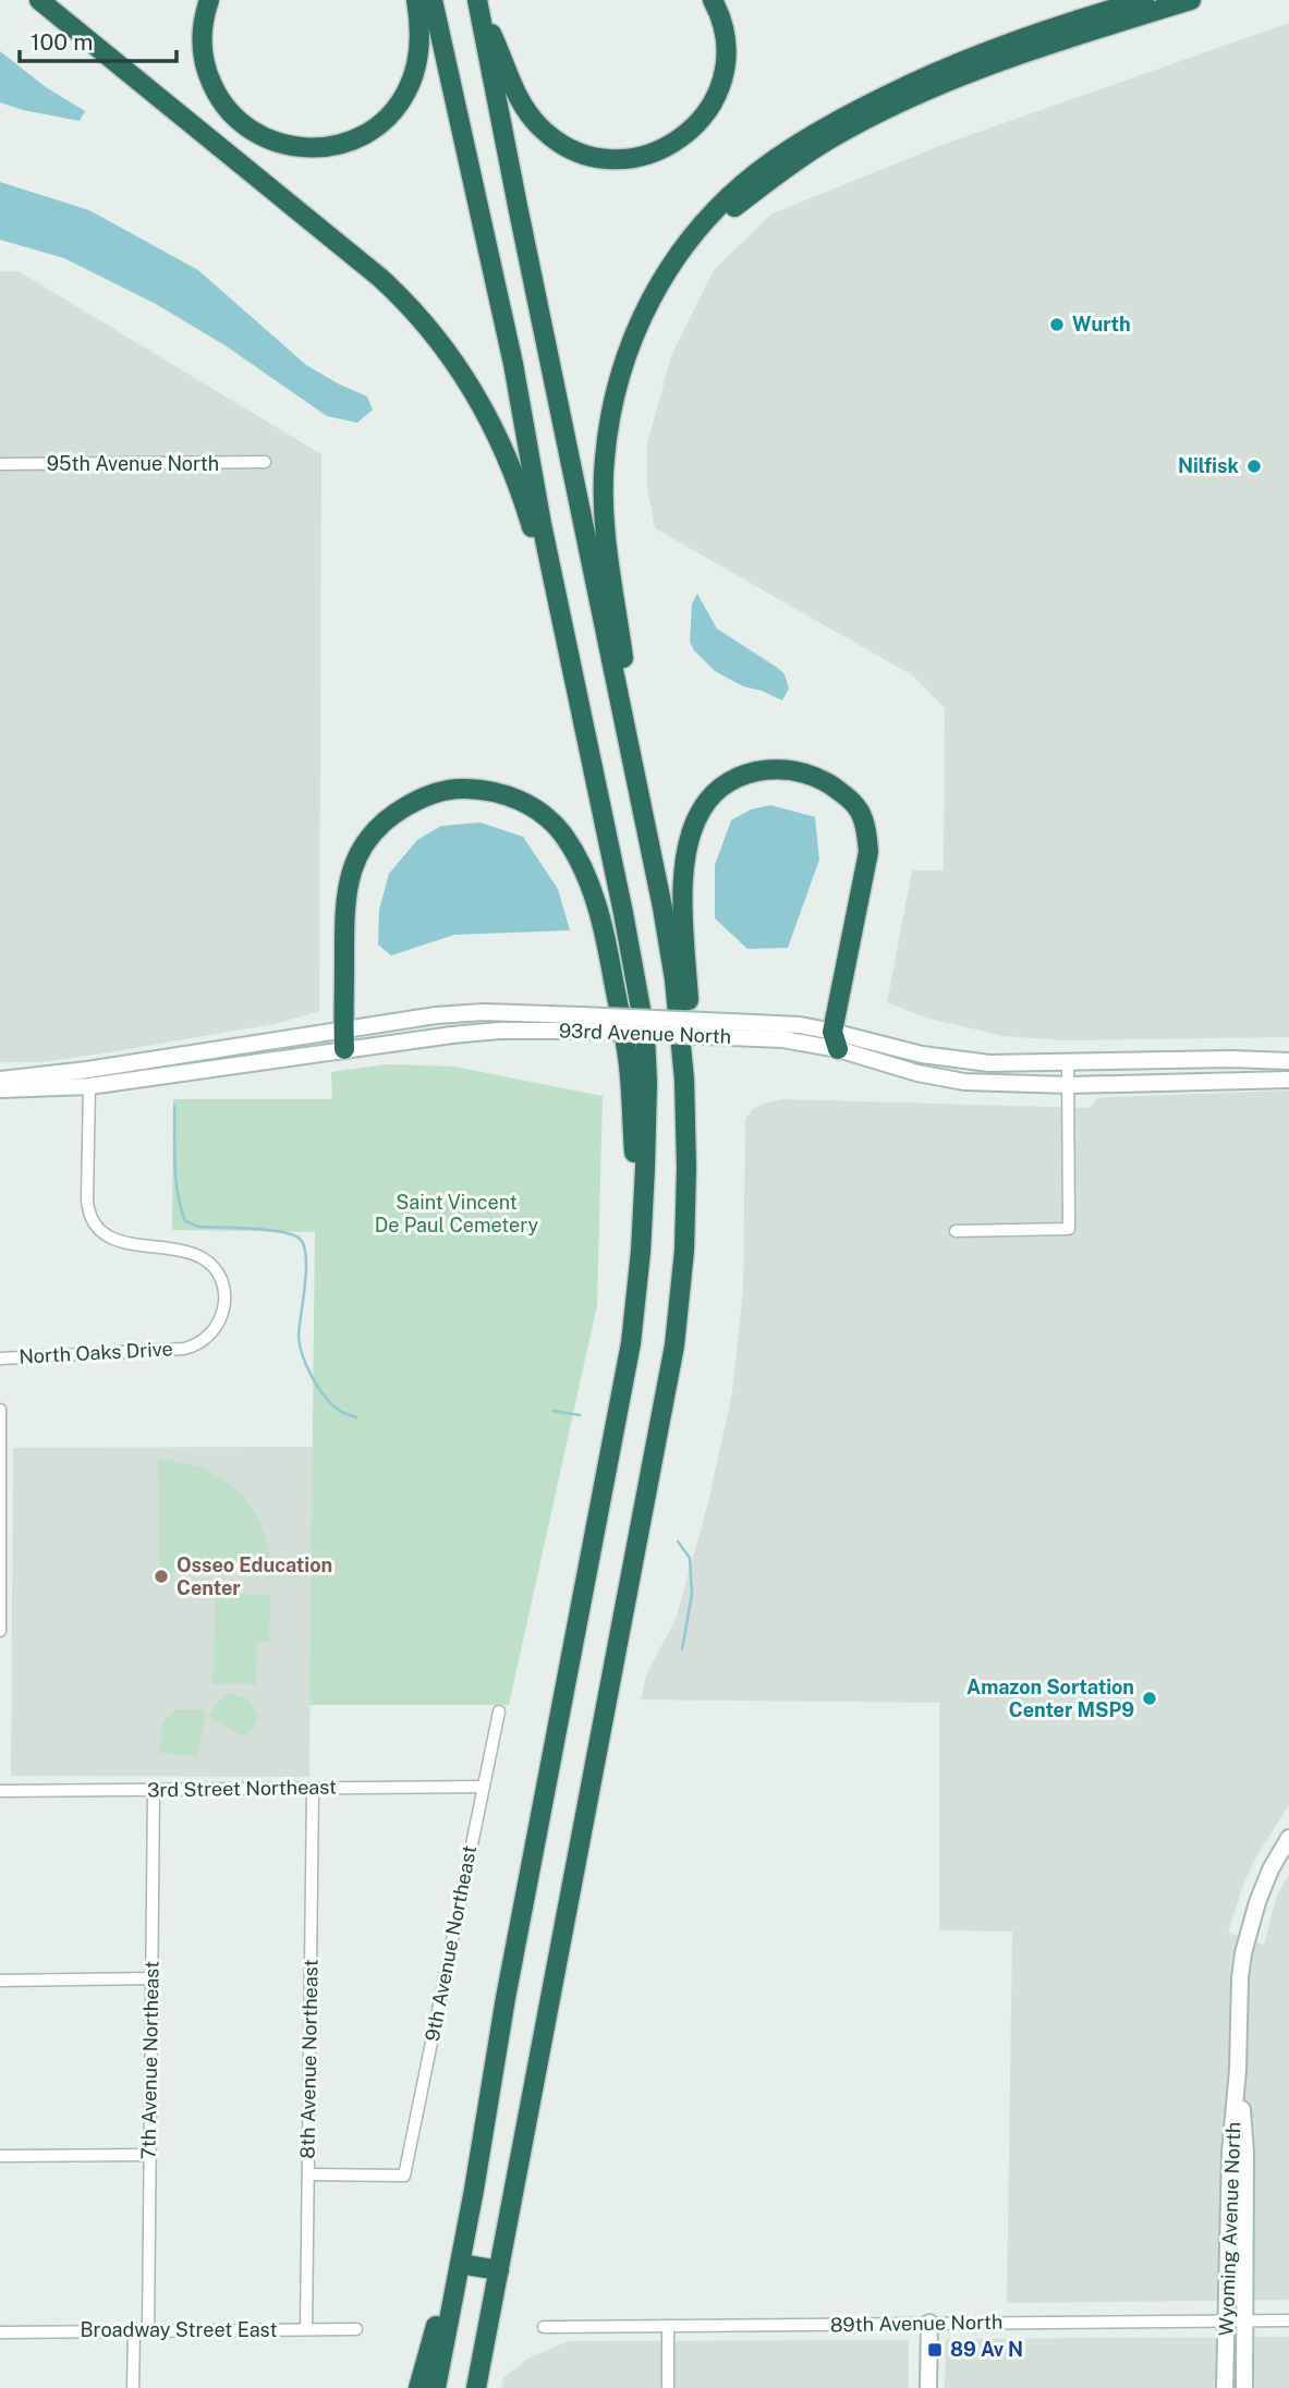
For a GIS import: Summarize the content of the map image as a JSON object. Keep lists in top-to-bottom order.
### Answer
{
  "streets": {
    "street": [
      "95th Avenue North",
      "93rd Avenue North",
      "North Oaks Drive",
      "3rd Street Northeast",
      "9th Avenue Northeast",
      "8th Avenue Northeast",
      "7th Avenue Northeast",
      "Wyoming Avenue North",
      "89th Avenue North",
      "Broadway Street East"
    ]
  },
  "crossings": [
    ["93rd Avenue North", "North Oaks Drive"],
    ["3rd Street Northeast", "9th Avenue Northeast"],
    ["3rd Street Northeast", "8th Avenue Northeast"],
    ["3rd Street Northeast", "7th Avenue Northeast"],
    ["9th Avenue Northeast", "8th Avenue Northeast"],
    ["8th Avenue Northeast", "Broadway Street East"],
    ["7th Avenue Northeast", "Broadway Street East"],
    ["Wyoming Avenue North", "89th Avenue North"]
  ],
  "parks": ["Saint Vincent De Paul Cemetery"],
  "places": {
    "other": [
      "Wurth",
      "Nilfisk",
      "Osseo Education Center",
      "Amazon Sortation Center MSP9"
    ],
    "transit": ["89 Av N"]
  },
  "scale_bar": "100 m"
}
